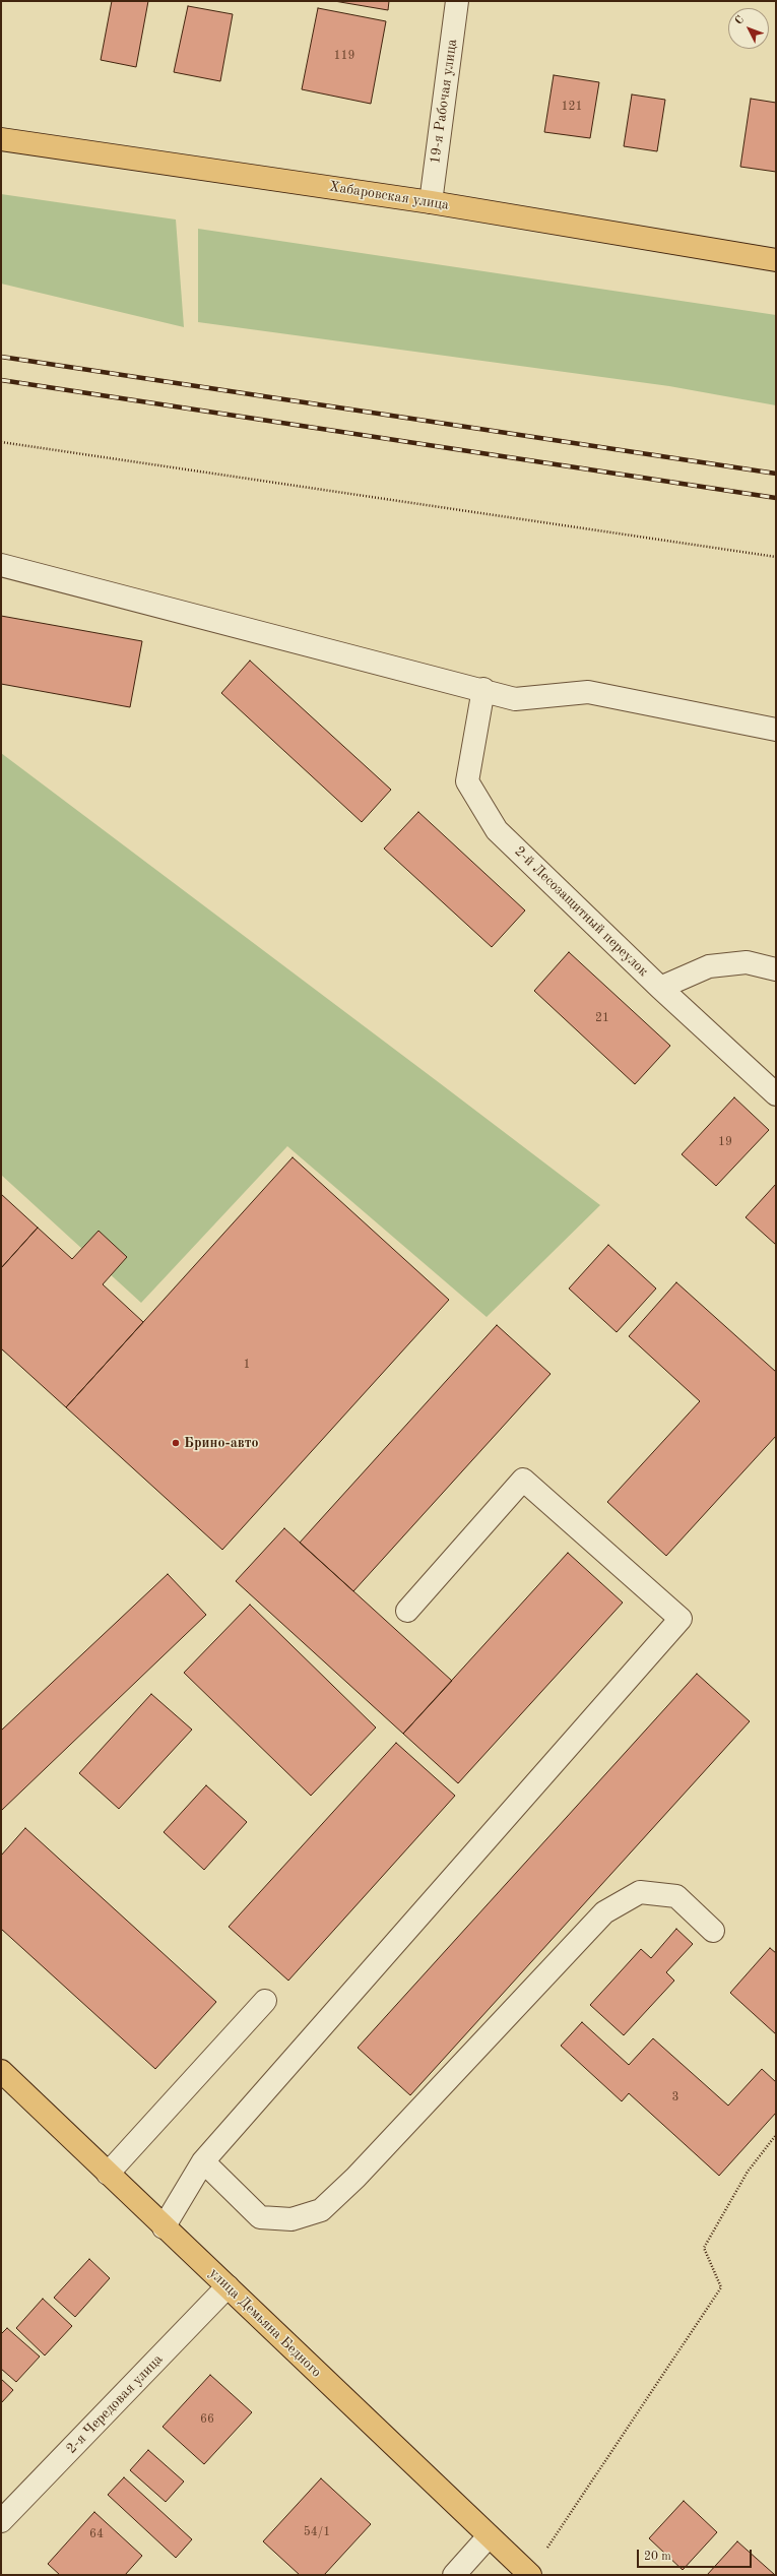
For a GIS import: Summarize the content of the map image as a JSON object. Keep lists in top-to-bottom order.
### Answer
{
  "streets": {
    "main road": ["Хабаровская улица", "улица Демьяна Бедного"],
    "street": ["19-я Рабочая улица", "2-й Лесозащитный переулок", "2-я Чередовая улица"]
  },
  "crossings": [
    ["19-я Рабочая улица", "Хабаровская улица"],
    ["улица Демьяна Бедного", "2-я Чередовая улица"]
  ],
  "places": ["Брино-авто"],
  "house_numbers": [
    "119",
    "121",
    "21",
    "19",
    "1",
    "3",
    "66",
    "54/1",
    "64"
  ],
  "scale_bar": "20 m",
  "north": "top left"
}
